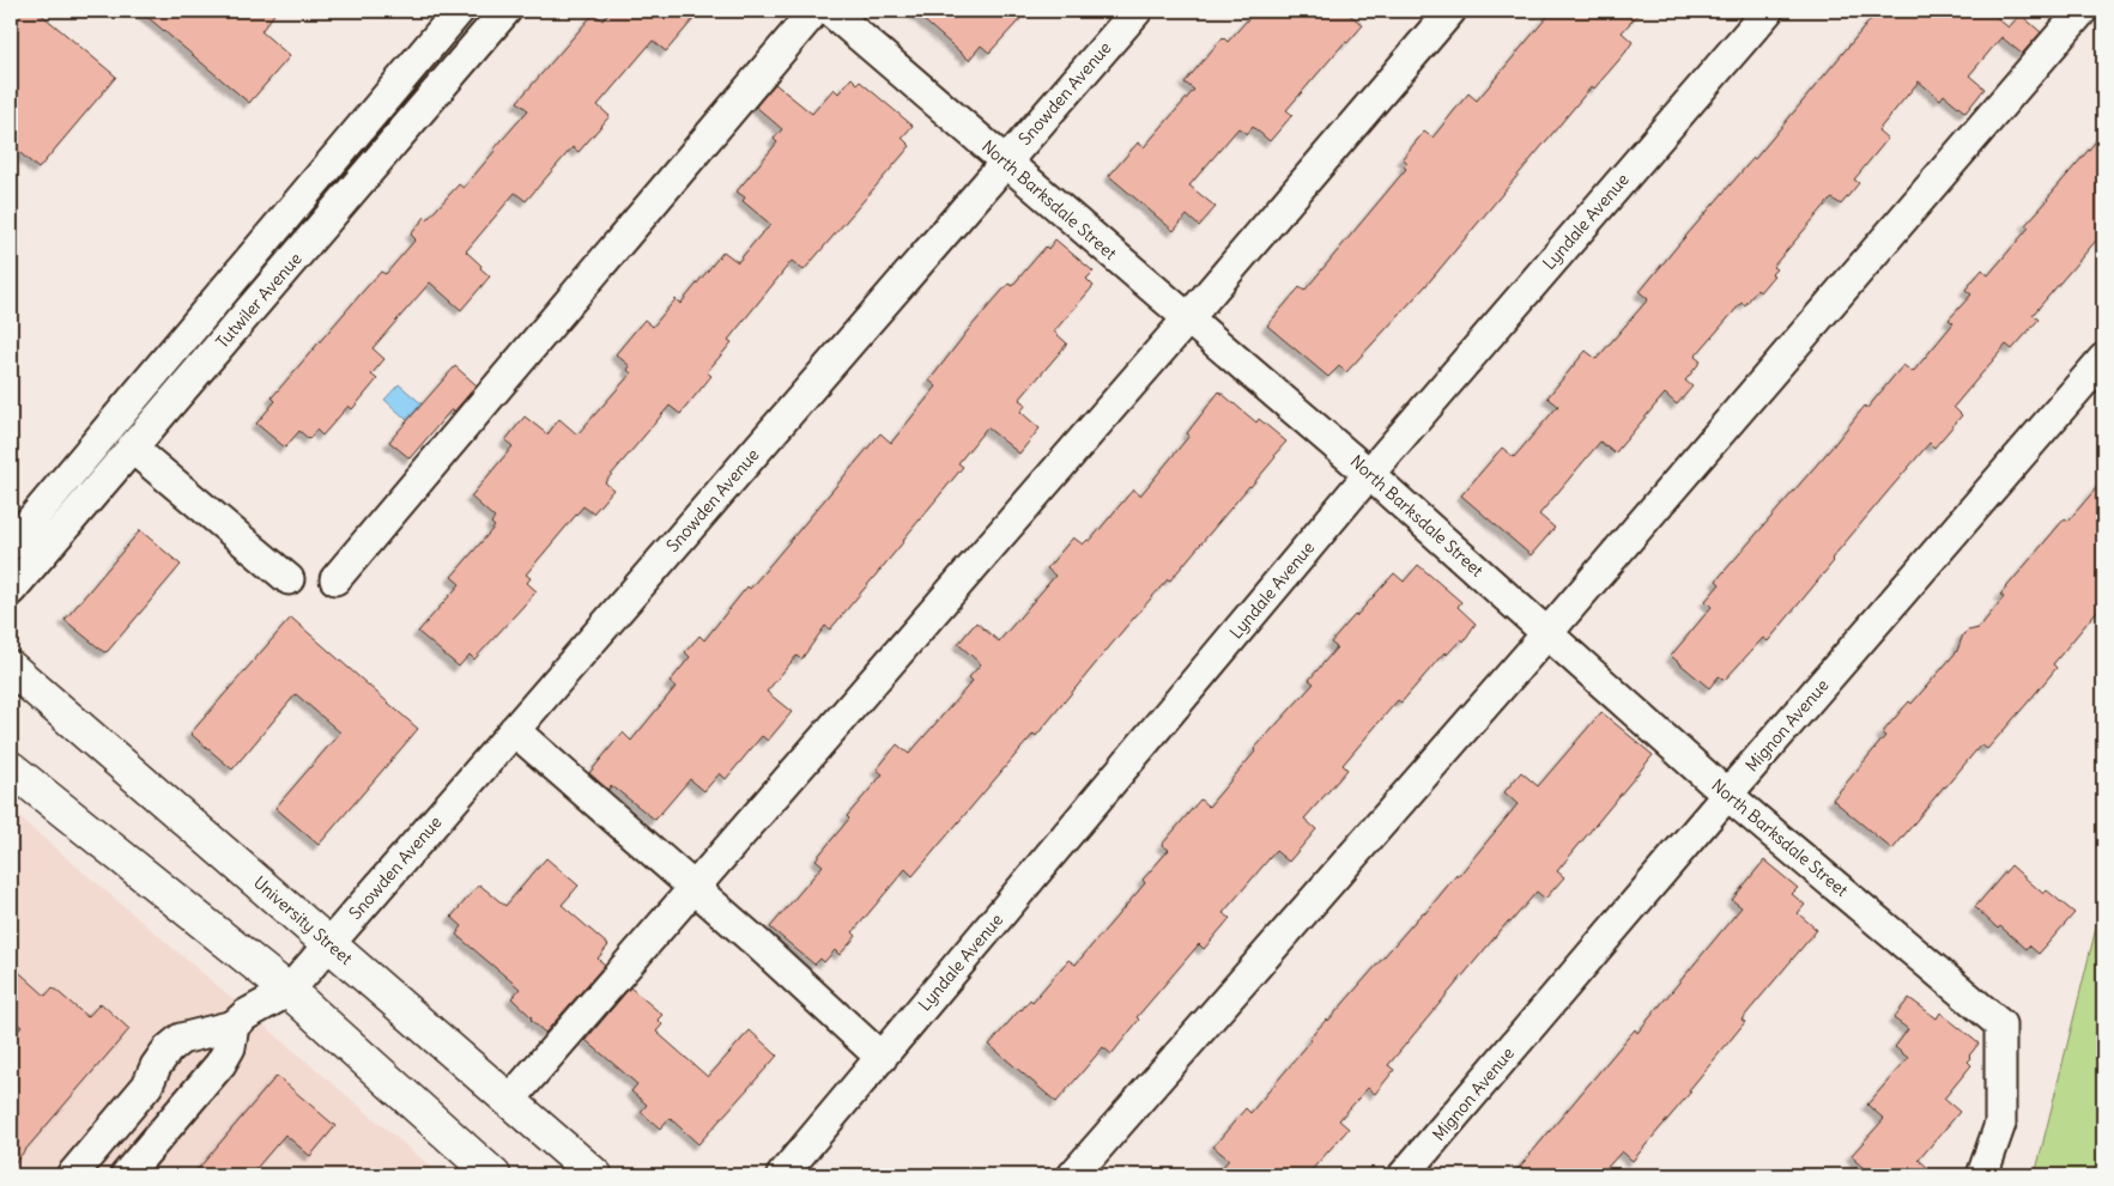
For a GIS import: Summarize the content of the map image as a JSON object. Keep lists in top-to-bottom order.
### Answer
{
  "streets": {
    "main road": ["University Street"],
    "street": [
      "Snowden Avenue",
      "North Barksdale Street",
      "Lyndale Avenue",
      "Tutwiler Avenue",
      "Mignon Avenue"
    ]
  },
  "crossings": [
    ["Snowden Avenue", "North Barksdale Street"],
    ["Snowden Avenue", "University Street"],
    ["North Barksdale Street", "Lyndale Avenue"],
    ["North Barksdale Street", "Mignon Avenue"]
  ]
}
